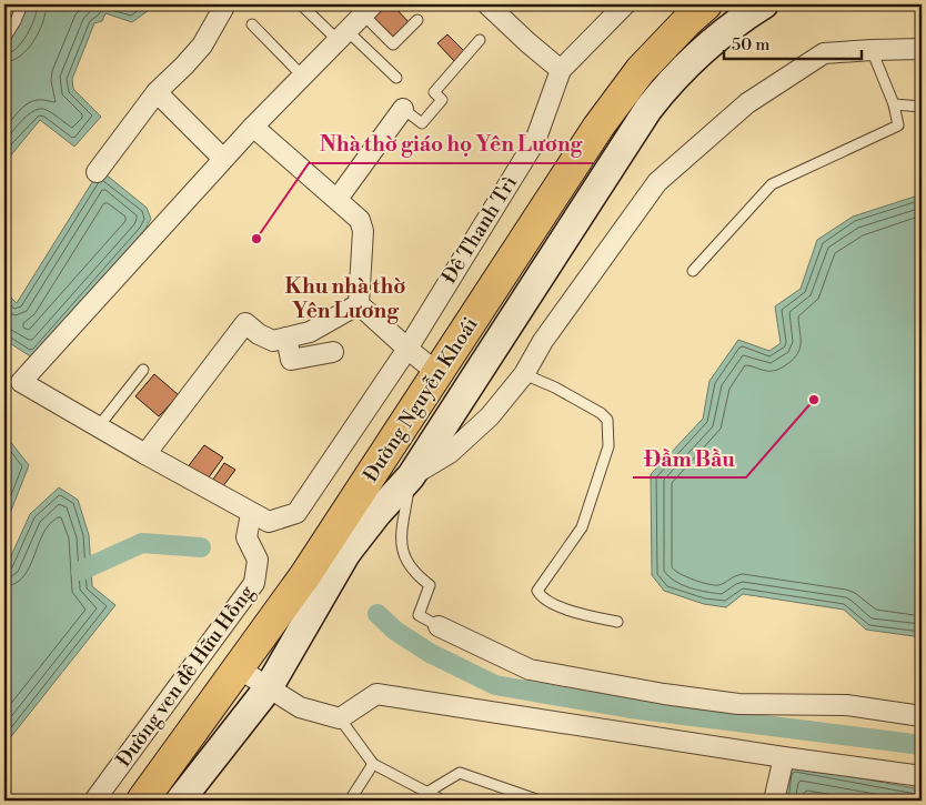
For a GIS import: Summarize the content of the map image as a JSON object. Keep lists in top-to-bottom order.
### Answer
{
  "streets": {
    "main road": ["Đường Nguyễn Khoái"],
    "street": ["Đê Thanh Trì", "Đường ven đê Hữu Hồng"]
  },
  "crossings": [
    ["Đê Thanh Trì", "Đường ven đê Hữu Hồng"]
  ],
  "districts": ["Khu nhà thờ Yên Lương"],
  "places": ["Nhà thờ giáo họ Yên Lương", "Đầm Bầu"],
  "scale_bar": "50 m"
}
